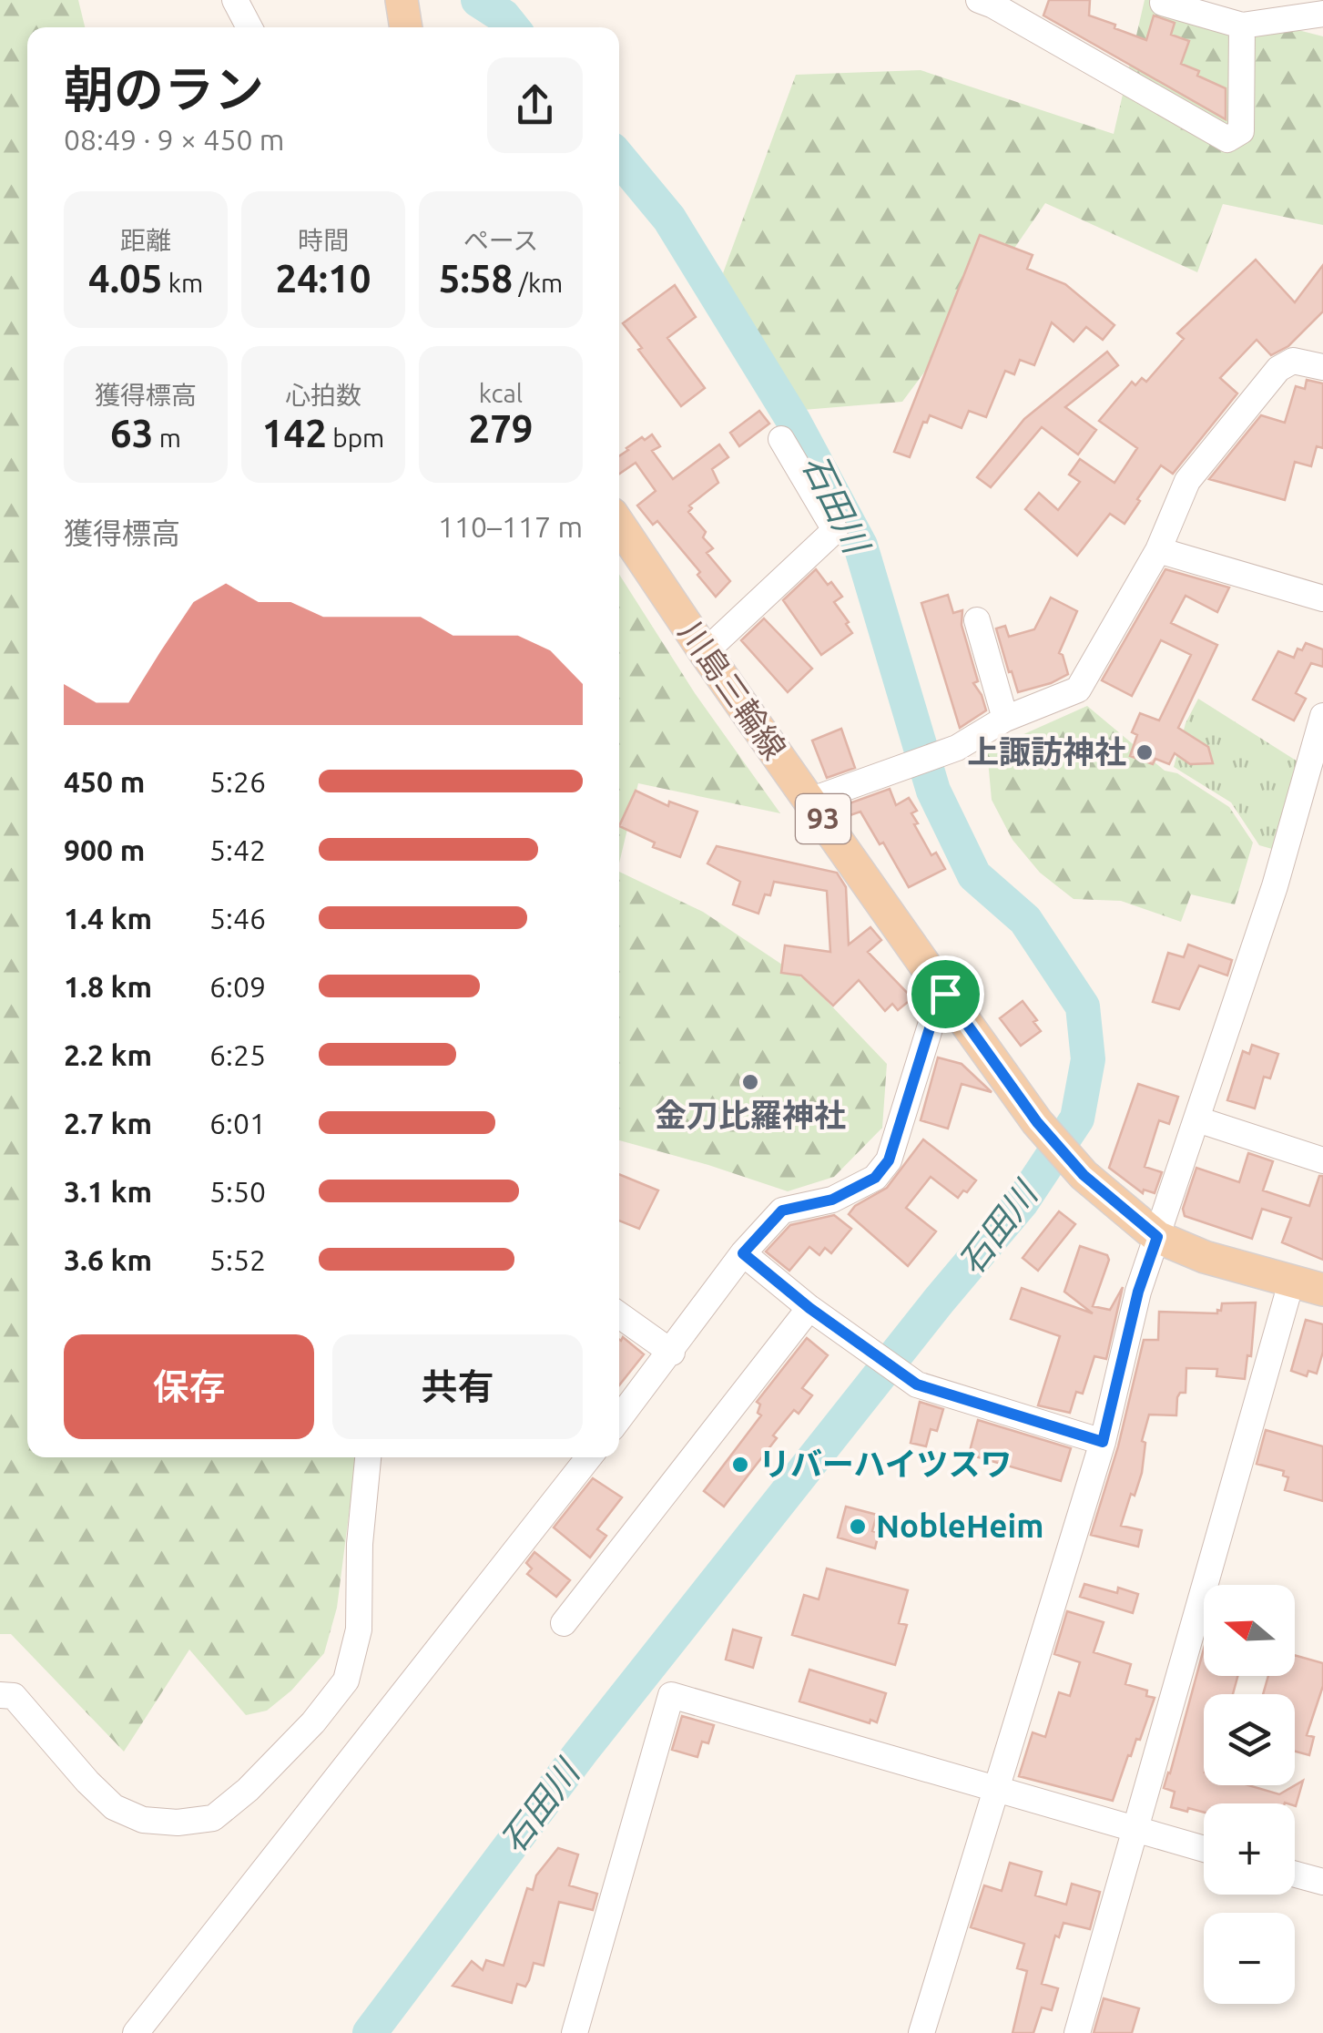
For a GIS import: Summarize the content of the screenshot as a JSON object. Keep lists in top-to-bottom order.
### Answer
{
  "streets": {
    "main road": ["川島三輪線", "93"]
  },
  "water": ["石田川"],
  "places": [
    "上諏訪神社",
    "金刀比羅神社",
    "リバーハイツスワ",
    "NobleHeim"
  ],
  "north": "left",
  "page": {
    "heading": ["朝のラン", "08:49 · 9 × 450 m"],
    "stats": [
      ["距離", "4.05 km"],
      ["時間", "24:10"],
      ["ペース", "5:58 /km"],
      ["獲得標高", "63 m"],
      ["心拍数", "142 bpm"],
      ["kcal", "279"]
    ],
    "chart": ["獲得標高", "110–117 m"],
    "list": [
      {
        "name": "450 m",
        "note": "5:26"
      },
      {
        "name": "900 m",
        "note": "5:42"
      },
      {
        "name": "1.4 km",
        "note": "5:46"
      },
      {
        "name": "1.8 km",
        "note": "6:09"
      },
      {
        "name": "2.2 km",
        "note": "6:25"
      },
      {
        "name": "2.7 km",
        "note": "6:01"
      },
      {
        "name": "3.1 km",
        "note": "5:50"
      },
      {
        "name": "3.6 km",
        "note": "5:52"
      }
    ],
    "buttons": ["保存", "共有"],
    "map_buttons": ["+", "−"]
  }
}
